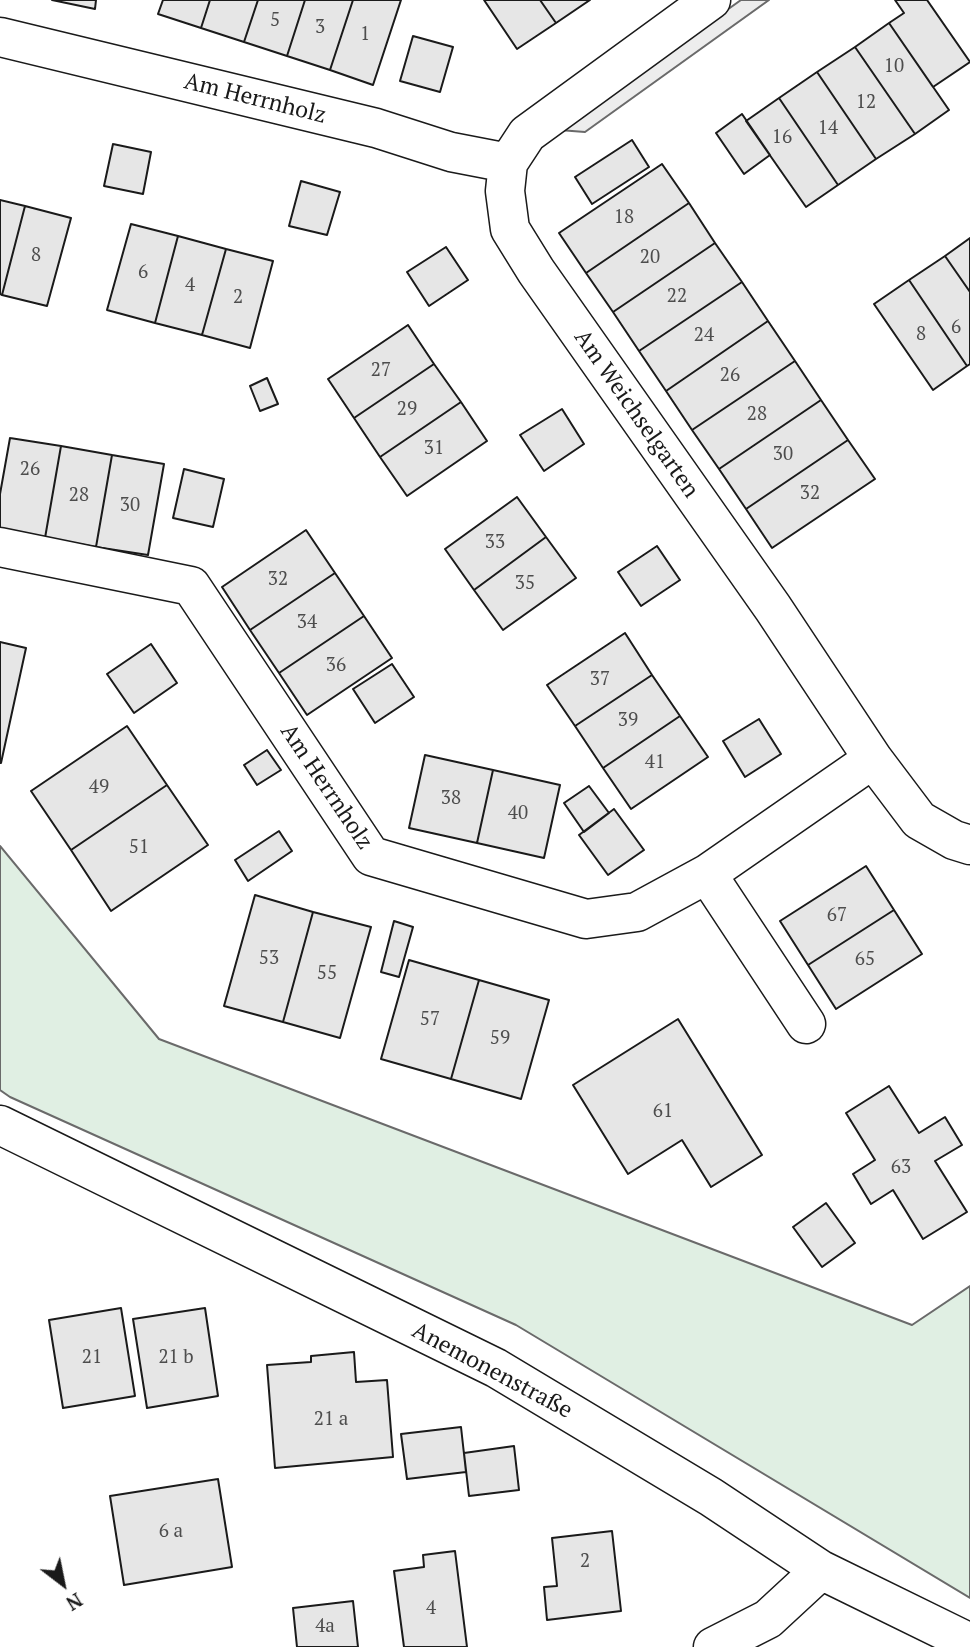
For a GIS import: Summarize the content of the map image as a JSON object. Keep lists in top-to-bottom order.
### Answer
{
  "streets": {
    "street": ["Am Herrnholz", "Am Weichselgarten", "Anemonenstraße"]
  },
  "crossings": [
    ["Am Herrnholz", "Am Weichselgarten"]
  ],
  "house_numbers": [
    "5",
    "3",
    "1",
    "10",
    "12",
    "14",
    "16",
    "18",
    "8",
    "20",
    "6",
    "4",
    "22",
    "2",
    "6",
    "8",
    "24",
    "27",
    "26",
    "29",
    "28",
    "31",
    "30",
    "26",
    "32",
    "28",
    "30",
    "33",
    "32",
    "35",
    "34",
    "36",
    "37",
    "39",
    "41",
    "49",
    "38",
    "40",
    "51",
    "67",
    "53",
    "65",
    "55",
    "57",
    "59",
    "61",
    "63",
    "21",
    "21 b",
    "21 a",
    "6 a",
    "2",
    "4",
    "4a"
  ],
  "north": "bottom right"
}
